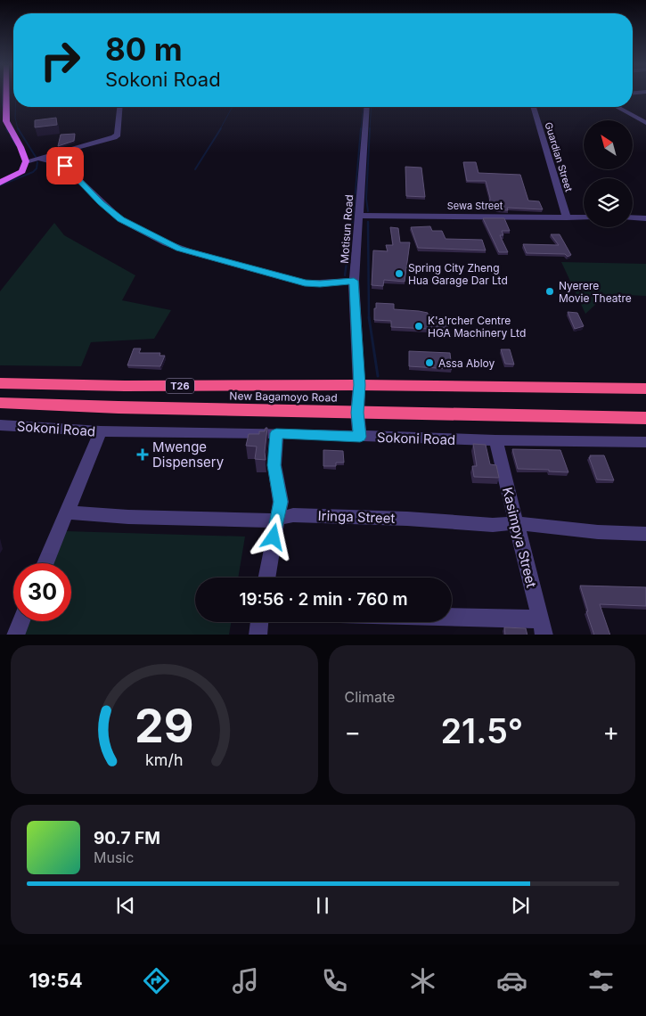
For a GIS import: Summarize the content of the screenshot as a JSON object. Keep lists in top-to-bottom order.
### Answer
{
  "streets": {
    "highway": ["T26", "New Bagamoyo Road"],
    "street": [
      "Guardian Street",
      "Sewa Street",
      "Motisun Road",
      "Sokoni Road",
      "Iringa Street",
      "Kasimpya Street"
    ]
  },
  "crossings": [
    ["Guardian Street", "Sewa Street"],
    ["Sewa Street", "Motisun Road"],
    ["Motisun Road", "New Bagamoyo Road"],
    ["Motisun Road", "Sokoni Road"],
    ["Sokoni Road", "Kasimpya Street"],
    ["Iringa Street", "Kasimpya Street"]
  ],
  "places": {
    "other": [
      "Spring City Zheng Hua Garage Dar Ltd",
      "Nyerere Movie Theatre",
      "K'a'rcher Centre HGA Machinery Ltd",
      "Assa Abloy"
    ],
    "health": ["Mwenge Dispensery"]
  },
  "north": "top left",
  "page": {
    "turn": ["80 m", "Sokoni Road"],
    "limit": "30",
    "trip": "19:56 · 2 min · 760 m",
    "tile": "Climate",
    "heat": ["−", "21.5°", "+"],
    "song": ["90.7 FM", "Music"],
    "tabs": "19:54",
    "gauge": ["29", "km/h"]
  }
}
